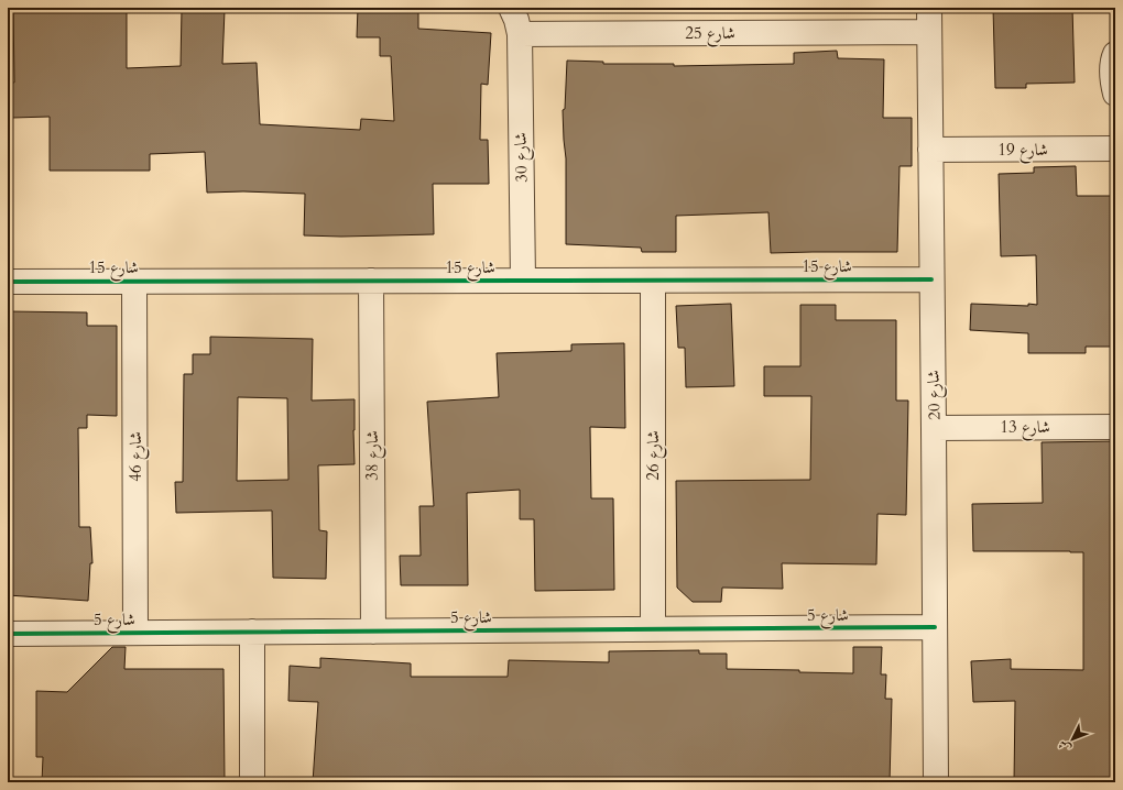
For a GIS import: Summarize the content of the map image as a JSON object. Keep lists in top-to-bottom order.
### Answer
{
  "streets": {
    "street": [
      "شارع 25",
      "شارع 19",
      "شارع 30",
      "شارع 15",
      "شارع 20",
      "شارع 13",
      "شارع 38",
      "شارع 26",
      "شارع 46",
      "شارع 5"
    ]
  },
  "crossings": [
    ["شارع 25", "شارع 30"],
    ["شارع 25", "شارع 20"],
    ["شارع 19", "شارع 20"],
    ["شارع 30", "شارع 15"],
    ["شارع 15", "شارع 20"],
    ["شارع 15", "شارع 38"],
    ["شارع 15", "شارع 26"],
    ["شارع 15", "شارع 46"],
    ["شارع 20", "شارع 13"],
    ["شارع 20", "شارع 5"],
    ["شارع 38", "شارع 5"],
    ["شارع 26", "شارع 5"],
    ["شارع 46", "شارع 5"]
  ],
  "north": "bottom left"
}
